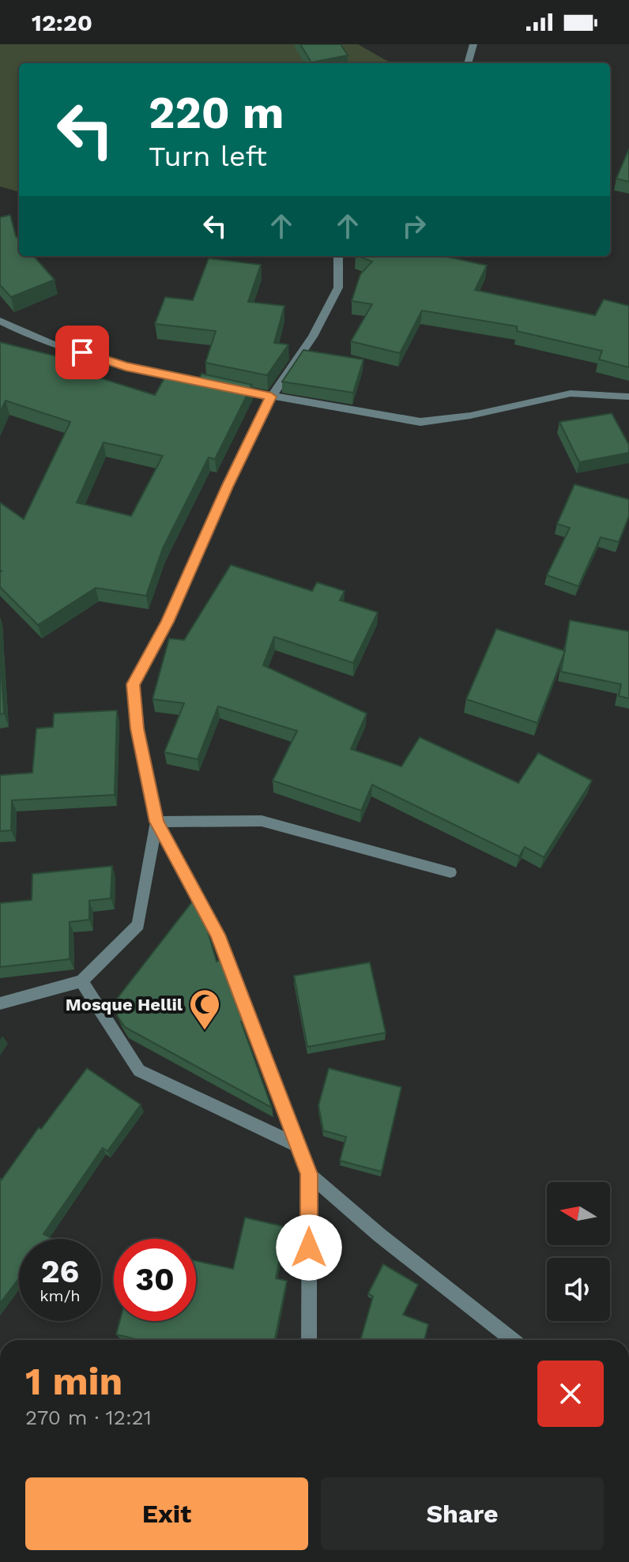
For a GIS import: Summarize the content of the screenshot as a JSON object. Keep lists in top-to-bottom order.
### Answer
{
  "places": {
    "mosque": ["Mosque Hellil"]
  },
  "north": "left",
  "page": {
    "status": "12:20",
    "turn": ["220 m", "Turn left"],
    "speed": "26 km/h",
    "limit": "30",
    "heading": ["1 min", "270 m · 12:21"],
    "buttons": ["Exit", "Share"]
  }
}
